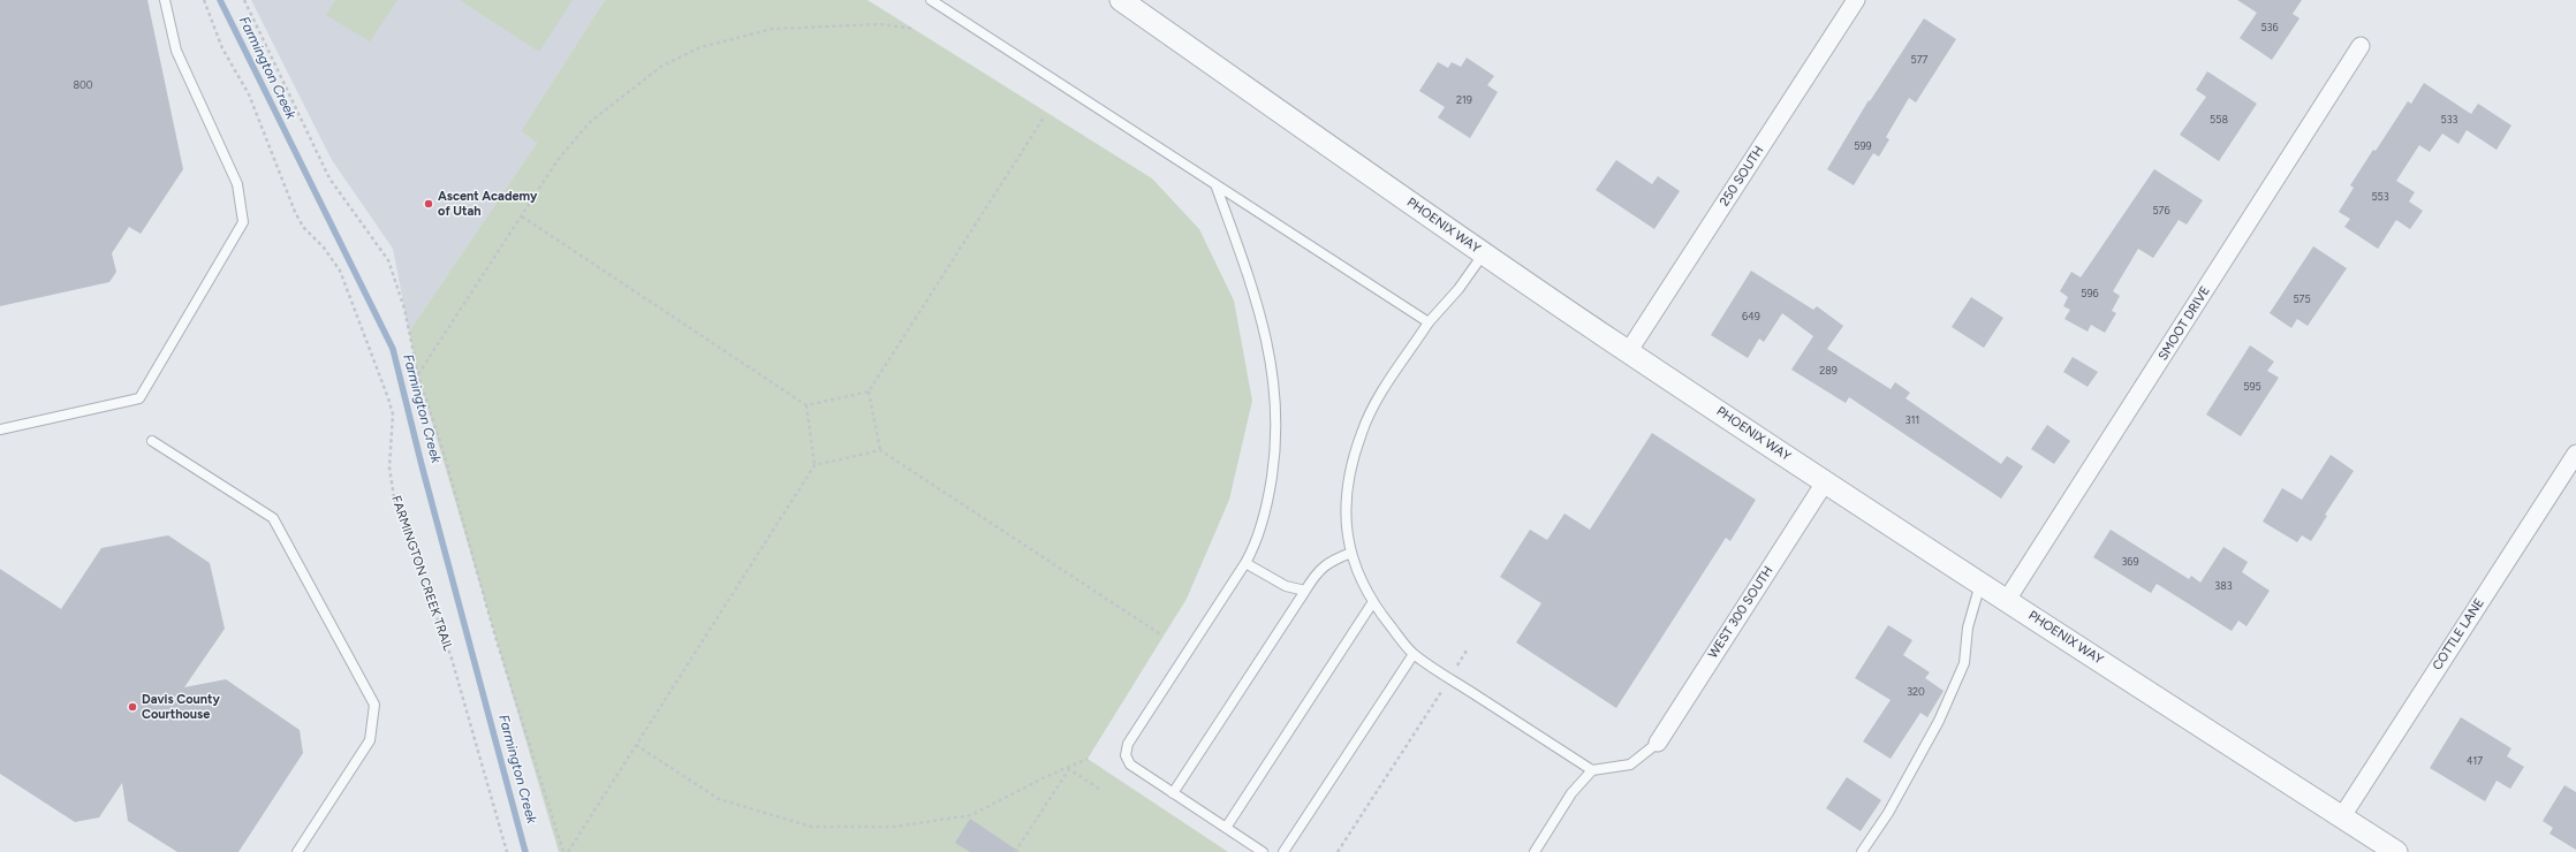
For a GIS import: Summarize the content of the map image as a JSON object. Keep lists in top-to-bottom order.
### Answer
{
  "streets": {
    "street": [
      "250 SOUTH",
      "PHOENIX WAY",
      "SMOOT DRIVE",
      "WEST 300 SOUTH",
      "COTTLE LANE"
    ],
    "path": ["FARMINGTON CREEK TRAIL"]
  },
  "crossings": [
    ["250 SOUTH", "PHOENIX WAY"],
    ["PHOENIX WAY", "SMOOT DRIVE"],
    ["PHOENIX WAY", "WEST 300 SOUTH"],
    ["PHOENIX WAY", "COTTLE LANE"]
  ],
  "water": ["Farmington Creek"],
  "places": ["Ascent Academy of Utah", "Davis County Courthouse"],
  "house_numbers": [
    "536",
    "577",
    "800",
    "219",
    "558",
    "533",
    "599",
    "553",
    "576",
    "596",
    "575",
    "649",
    "289",
    "595",
    "311",
    "369",
    "383",
    "320",
    "417"
  ]
}
